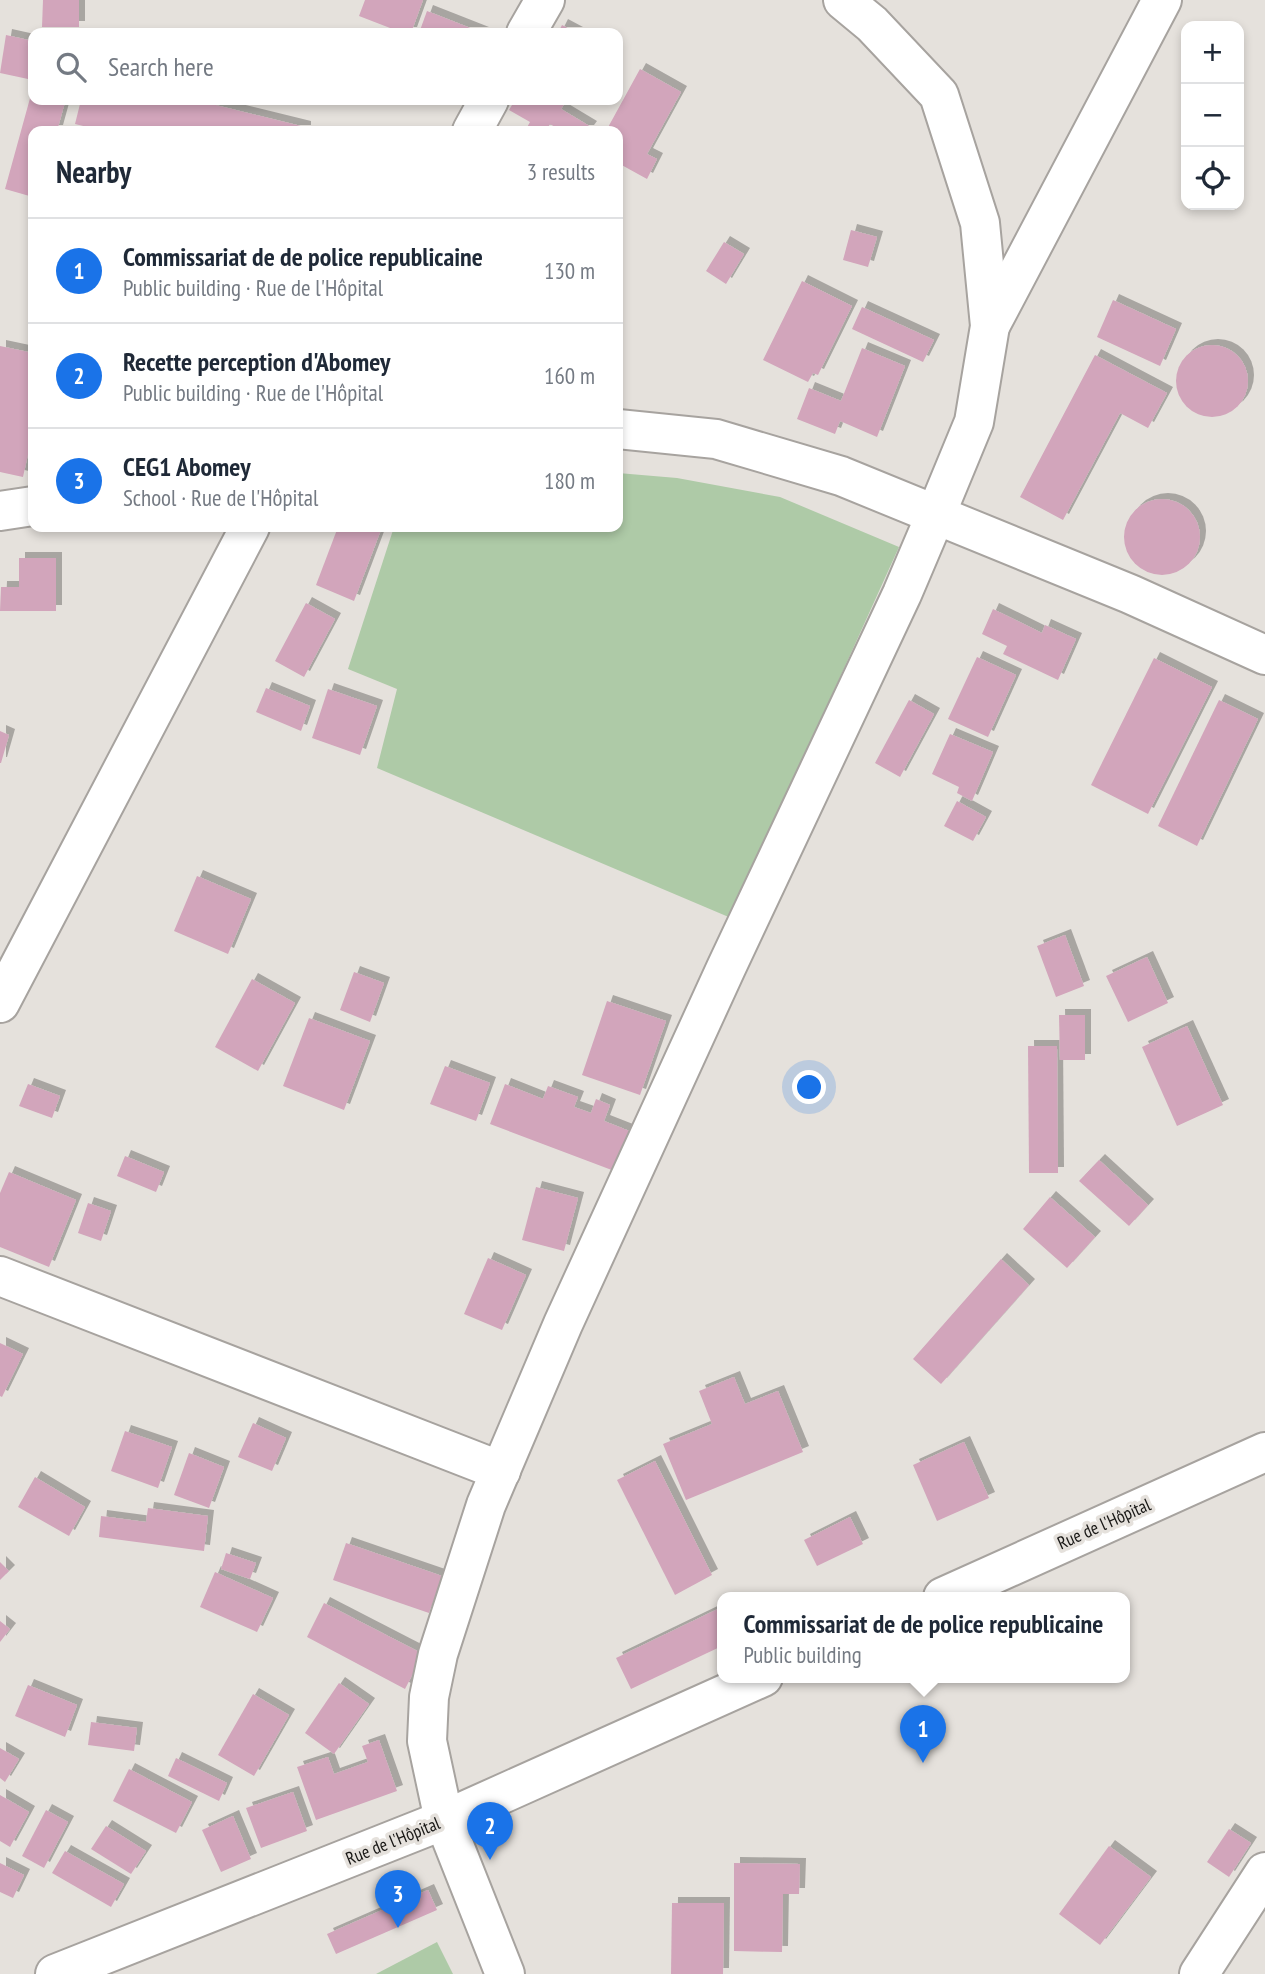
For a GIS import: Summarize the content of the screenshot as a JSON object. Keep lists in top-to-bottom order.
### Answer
{
  "streets": {
    "street": ["Rue de l'Hôpital"]
  },
  "page": {
    "map_buttons": ["+", "−"],
    "search": "Search here",
    "heading": ["Nearby", "3 results"],
    "list": [
      {
        "mark": "1",
        "name": "Commissariat de de police republicaine",
        "note": "Public building · Rue de l'Hôpital",
        "value": "130 m"
      },
      {
        "mark": "2",
        "name": "Recette perception d'Abomey",
        "note": "Public building · Rue de l'Hôpital",
        "value": "160 m"
      },
      {
        "mark": "3",
        "name": "CEG1 Abomey",
        "note": "School · Rue de l'Hôpital",
        "value": "180 m"
      }
    ],
    "popup": ["Commissariat de de police republicaine", "Public building"],
    "pins": ["1", "2", "3"]
  }
}
